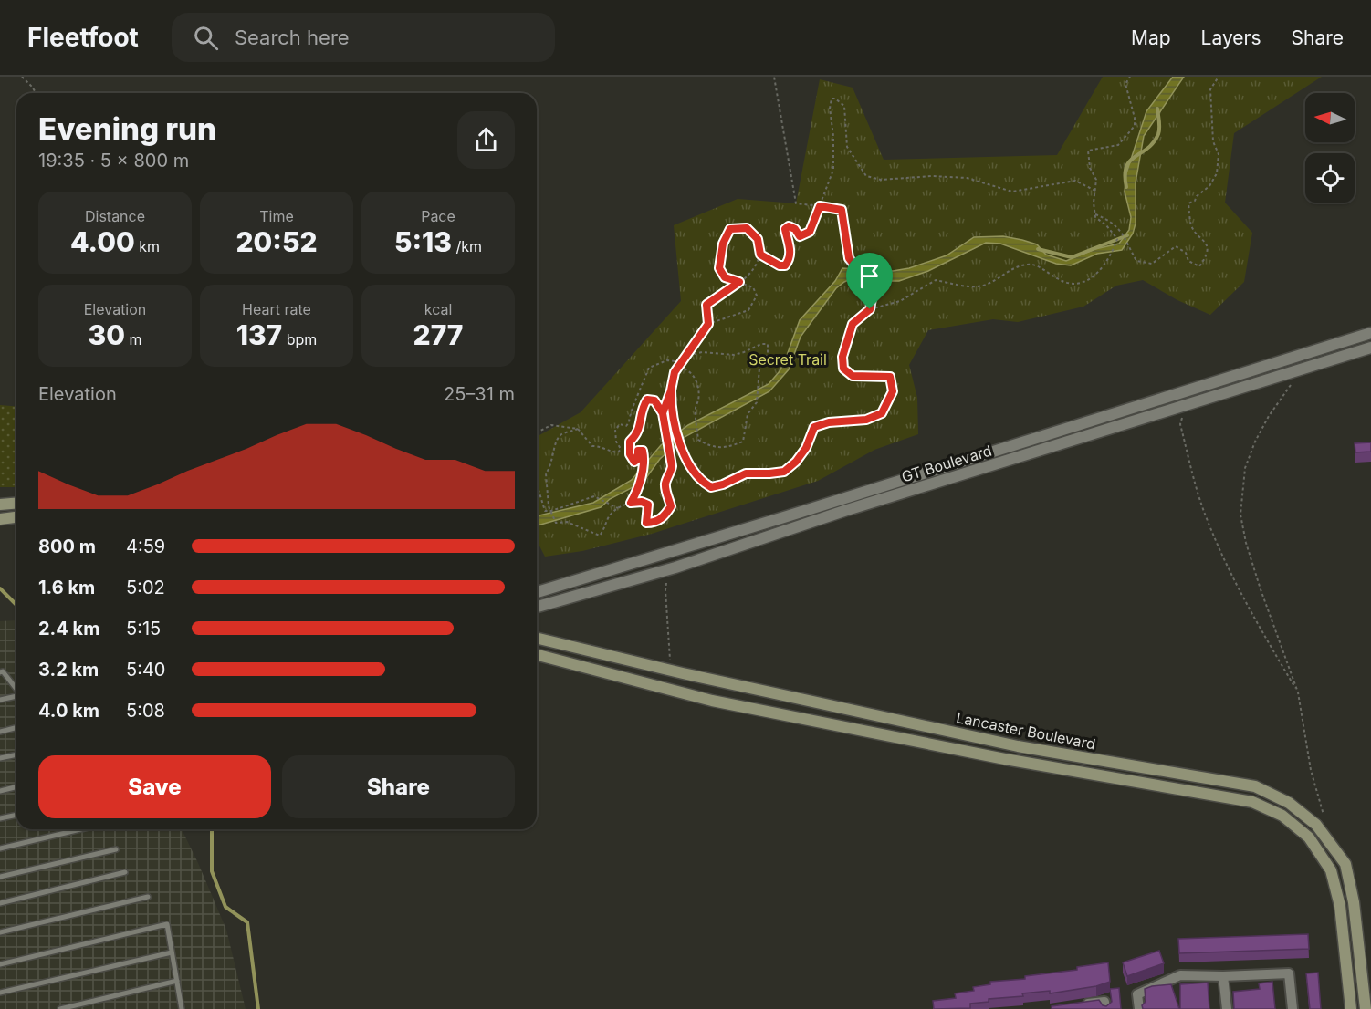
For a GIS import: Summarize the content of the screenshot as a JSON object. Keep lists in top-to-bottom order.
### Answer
{
  "streets": {
    "main road": ["Lancaster Boulevard"],
    "street": ["GT Boulevard"]
  },
  "parks": ["Secret Trail"],
  "north": "left",
  "page": {
    "header": "Fleetfoot",
    "search": "Search here",
    "nav": ["Map", "Layers", "Share"],
    "heading": ["Evening run", "19:35 · 5 × 800 m"],
    "stats": [
      ["Distance", "4.00 km"],
      ["Time", "20:52"],
      ["Pace", "5:13 /km"],
      ["Elevation", "30 m"],
      ["Heart rate", "137 bpm"],
      ["kcal", "277"]
    ],
    "chart": ["Elevation", "25–31 m"],
    "list": [
      {
        "name": "800 m",
        "note": "4:59"
      },
      {
        "name": "1.6 km",
        "note": "5:02"
      },
      {
        "name": "2.4 km",
        "note": "5:15"
      },
      {
        "name": "3.2 km",
        "note": "5:40"
      },
      {
        "name": "4.0 km",
        "note": "5:08"
      }
    ],
    "buttons": ["Save", "Share"]
  }
}
